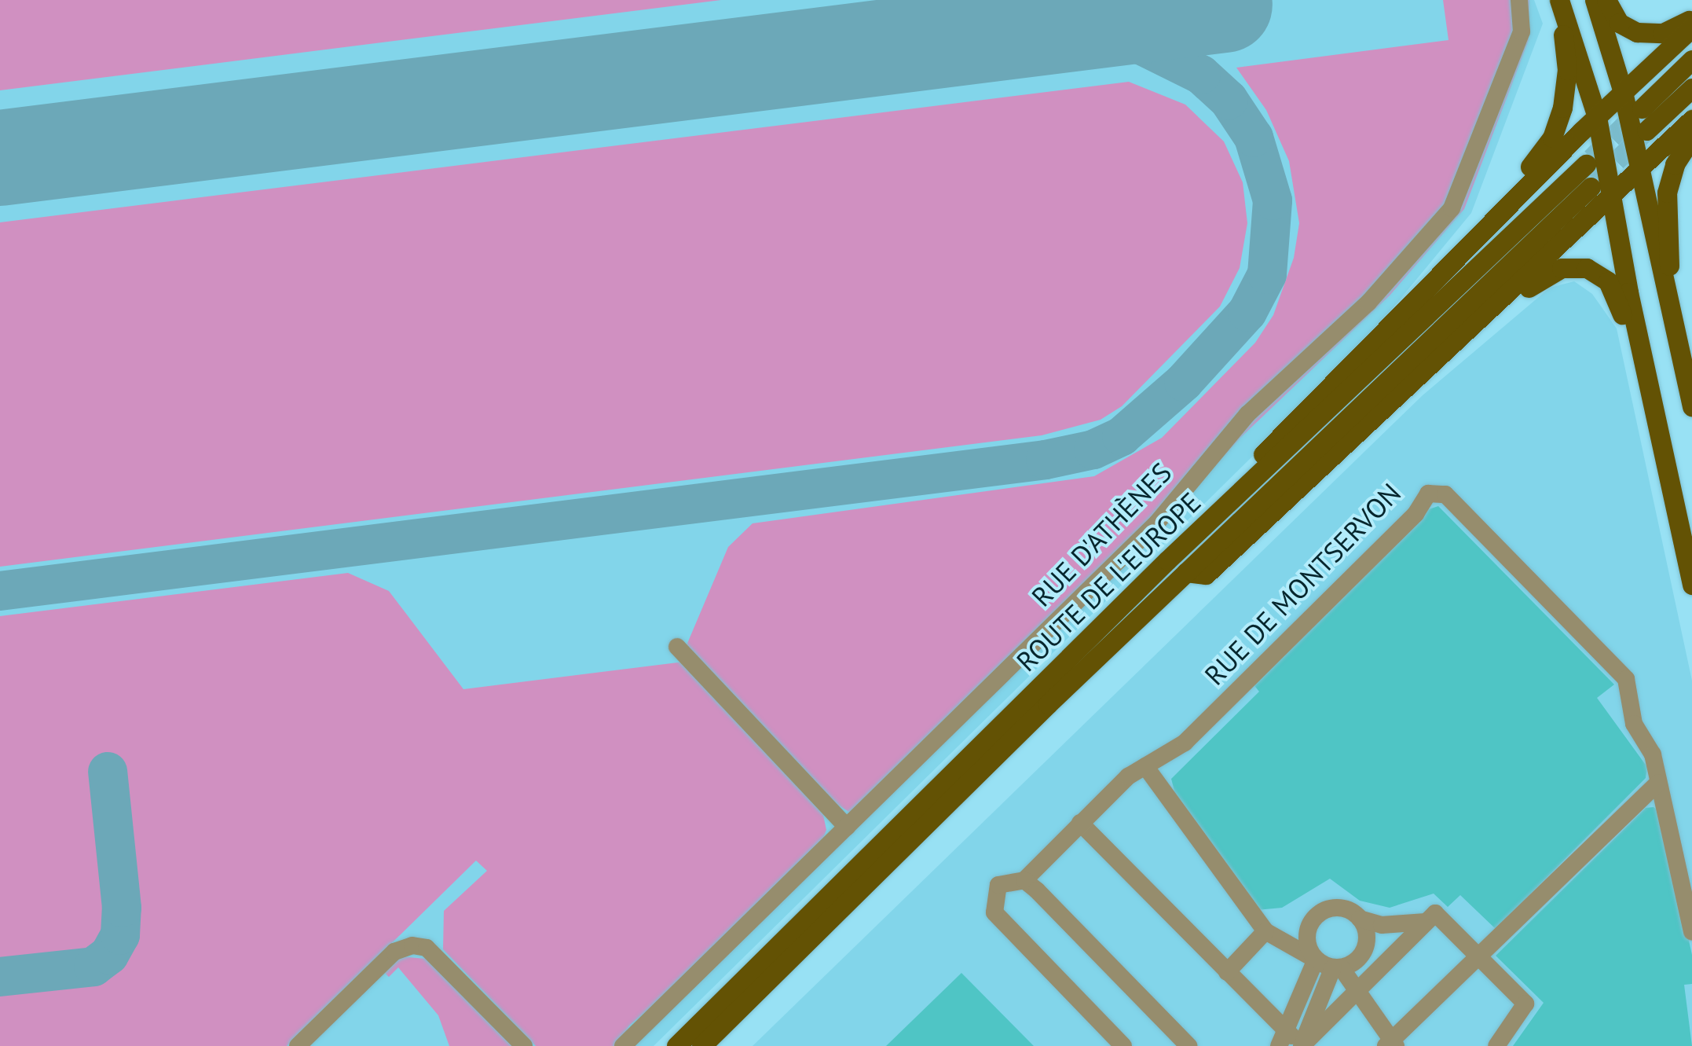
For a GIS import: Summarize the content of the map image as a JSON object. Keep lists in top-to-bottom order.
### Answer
{
  "streets": {
    "main road": ["ROUTE DE L'EUROPE"],
    "street": ["RUE D'ATHÈNES", "RUE DE MONTSERVON"]
  }
}
